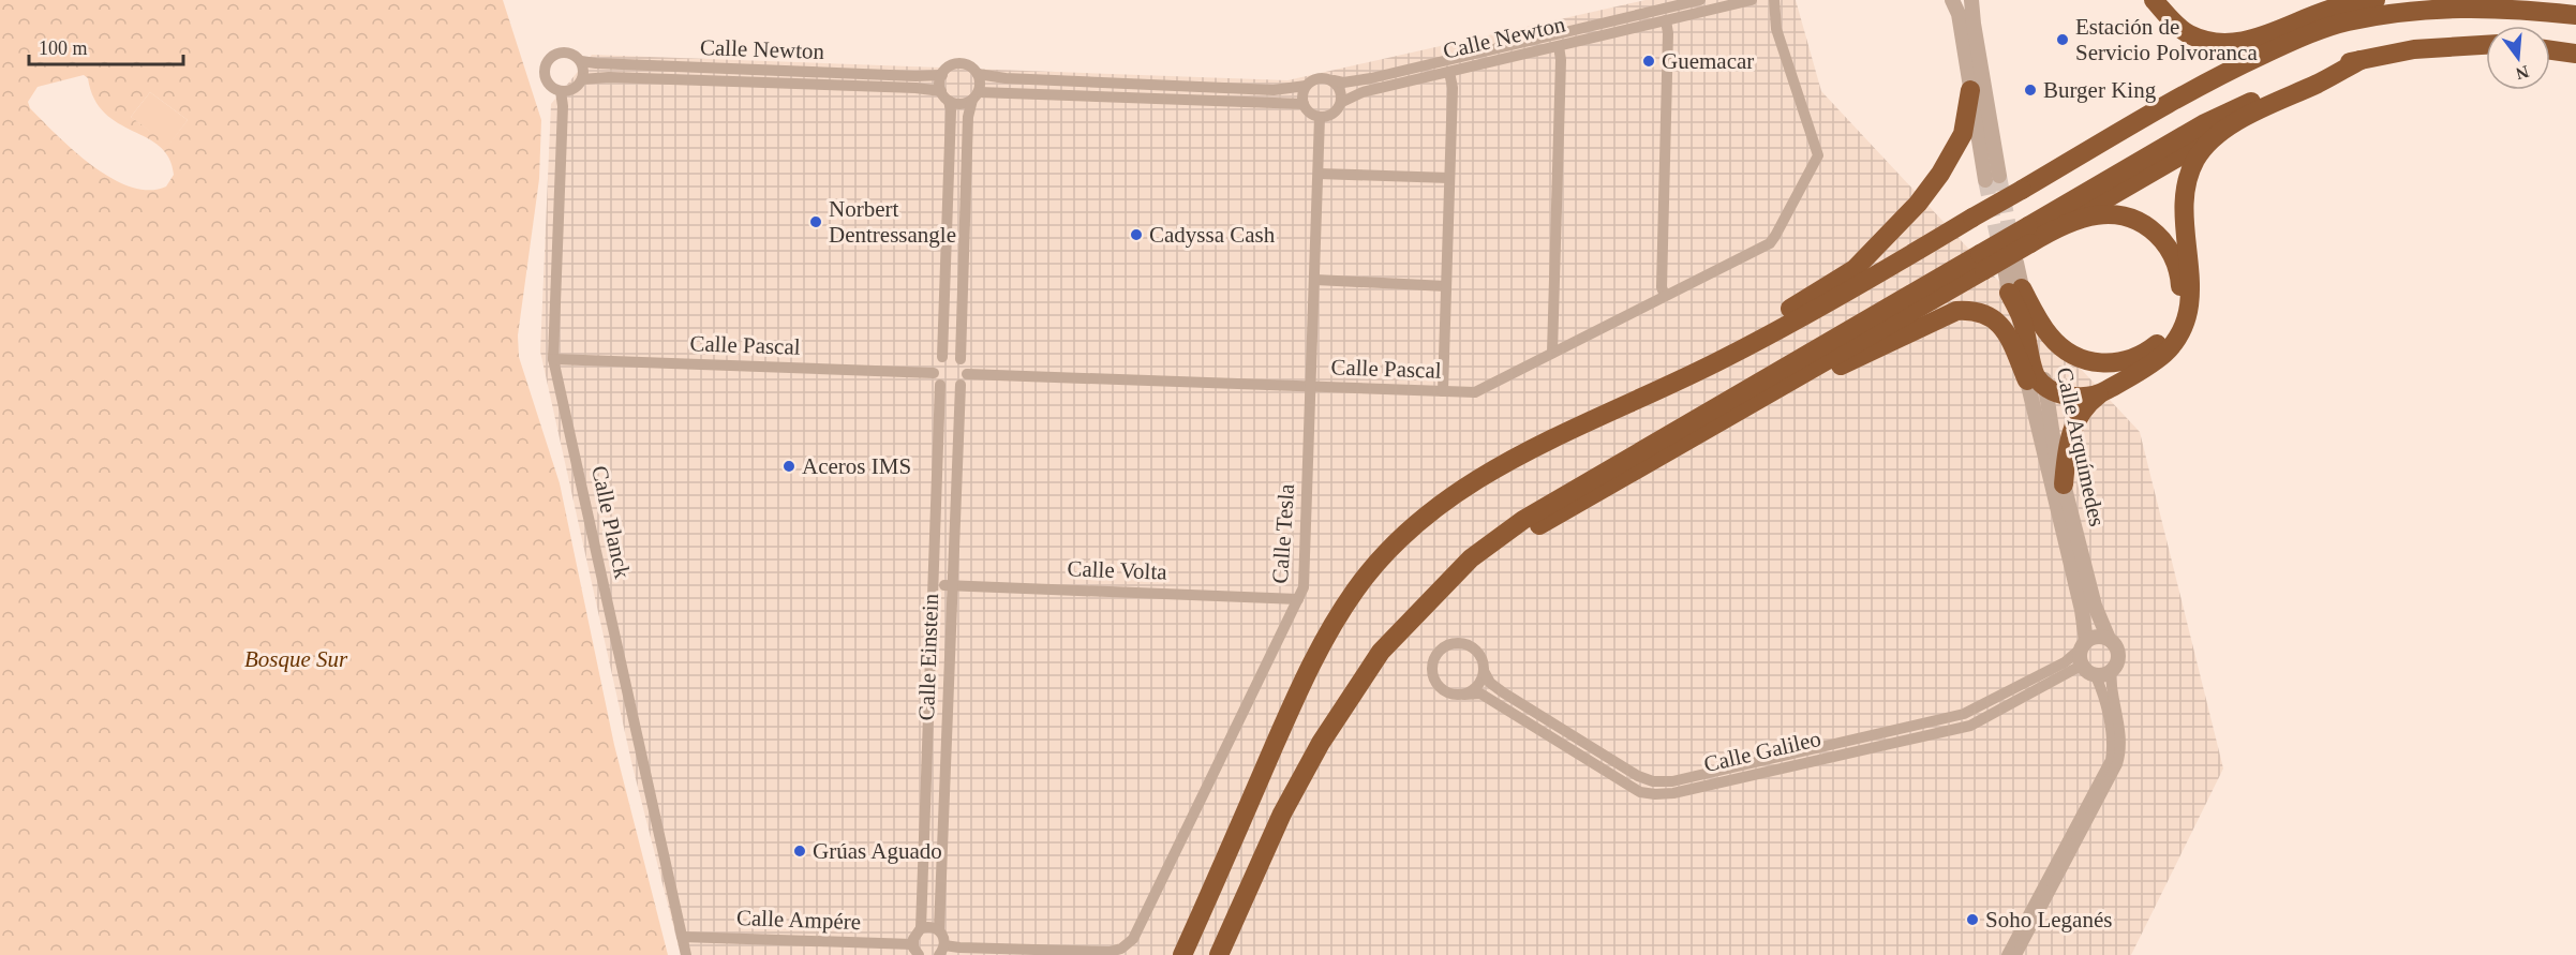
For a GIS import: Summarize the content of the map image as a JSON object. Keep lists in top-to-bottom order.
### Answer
{
  "streets": {
    "street": [
      "Calle Newton",
      "Calle Pascal",
      "Calle Arquímedes",
      "Calle Planck",
      "Calle Tesla",
      "Calle Volta",
      "Calle Einstein",
      "Calle Galileo",
      "Calle Ampére"
    ]
  },
  "crossings": [
    ["Calle Newton", "Calle Planck"],
    ["Calle Newton", "Calle Tesla"],
    ["Calle Pascal", "Calle Planck"],
    ["Calle Pascal", "Calle Tesla"],
    ["Calle Pascal", "Calle Einstein"],
    ["Calle Arquímedes", "Calle Galileo"],
    ["Calle Planck", "Calle Ampére"],
    ["Calle Tesla", "Calle Volta"],
    ["Calle Volta", "Calle Einstein"]
  ],
  "parks": ["Bosque Sur"],
  "places": [
    "Estación de Servicio Polvoranca",
    "Guemacar",
    "Burger King",
    "Norbert Dentressangle",
    "Cadyssa Cash",
    "Aceros IMS",
    "Grúas Aguado",
    "Soho Leganés"
  ],
  "scale_bar": "100 m",
  "north": "bottom"
}
